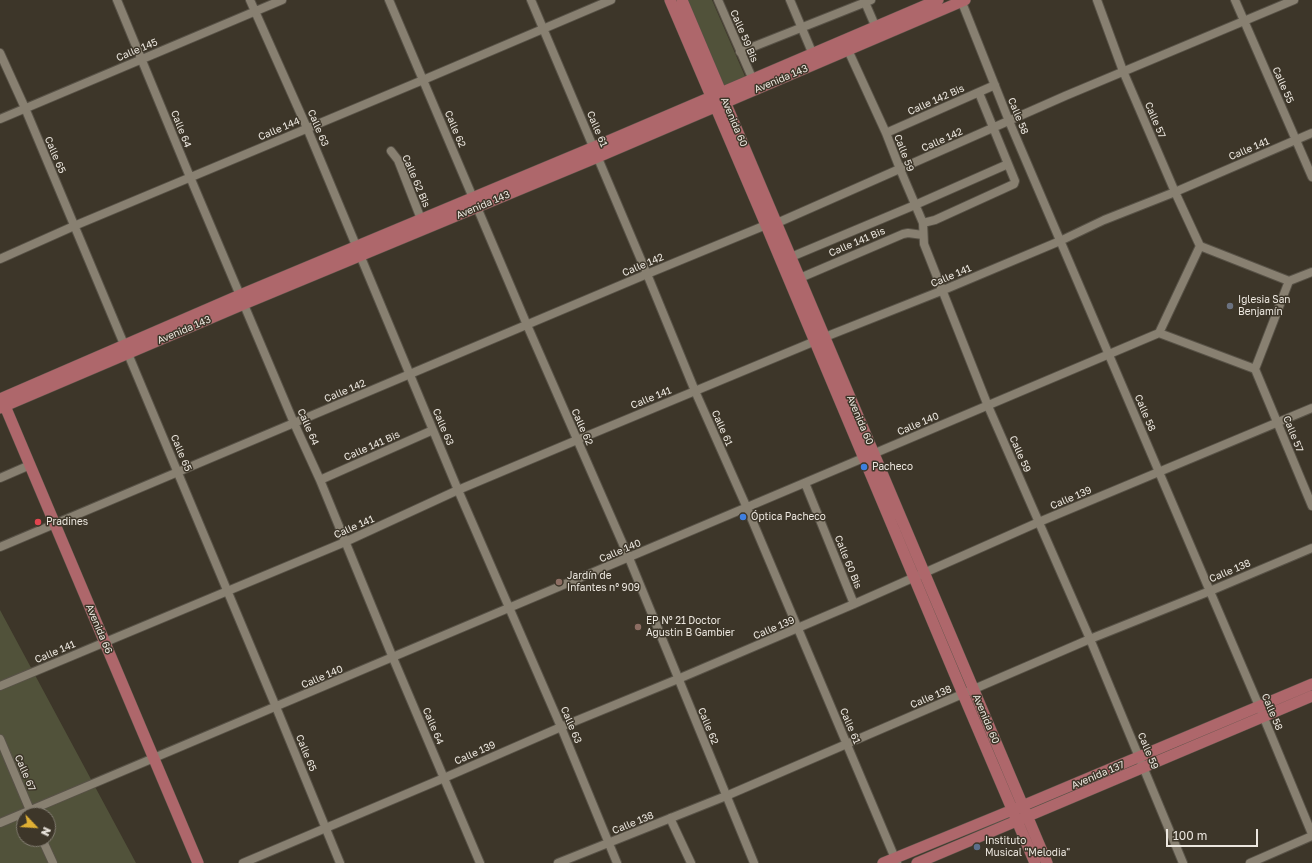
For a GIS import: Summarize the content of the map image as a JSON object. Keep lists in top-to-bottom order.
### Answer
{
  "streets": {
    "main road": [
      "Avenida 143",
      "Avenida 60",
      "Avenida 66",
      "Avenida 137"
    ],
    "street": [
      "Calle 59 Bis",
      "Calle 145",
      "Calle 55",
      "Calle 142 Bis",
      "Calle 58",
      "Calle 57",
      "Calle 63",
      "Calle 64",
      "Calle 144",
      "Calle 62",
      "Calle 61",
      "Calle 142",
      "Calle 141",
      "Calle 59",
      "Calle 65",
      "Calle 62 Bis",
      "Calle 141 Bis",
      "Calle 140",
      "Calle 139",
      "Calle 60 Bis",
      "Calle 138",
      "Calle 67"
    ]
  },
  "crossings": [
    ["Calle 59 Bis", "Avenida 143"],
    ["Calle 145", "Calle 63"],
    ["Calle 145", "Calle 64"],
    ["Calle 145", "Calle 65"],
    ["Avenida 143", "Calle 58"],
    ["Avenida 143", "Avenida 60"],
    ["Avenida 143", "Calle 63"],
    ["Avenida 143", "Calle 64"],
    ["Avenida 143", "Calle 62"],
    ["Avenida 143", "Calle 61"],
    ["Avenida 143", "Calle 59"],
    ["Avenida 143", "Calle 65"],
    ["Avenida 143", "Calle 62 Bis"],
    ["Avenida 143", "Avenida 66"],
    ["Calle 55", "Calle 142"],
    ["Calle 55", "Calle 141"],
    ["Calle 142 Bis", "Calle 58"],
    ["Calle 142 Bis", "Calle 59"],
    ["Calle 58", "Calle 142"],
    ["Calle 58", "Calle 141"],
    ["Calle 58", "Calle 140"],
    ["Calle 58", "Calle 139"],
    ["Calle 58", "Calle 138"],
    ["Calle 58", "Avenida 137"],
    ["Calle 57", "Calle 142"],
    ["Calle 57", "Calle 141"],
    ["Calle 57", "Calle 139"],
    ["Avenida 60", "Calle 142"],
    ["Avenida 60", "Calle 141"],
    ["Avenida 60", "Calle 141 Bis"],
    ["Avenida 60", "Calle 140"],
    ["Avenida 60", "Calle 139"],
    ["Avenida 60", "Calle 138"],
    ["Avenida 60", "Avenida 137"],
    ["Calle 63", "Calle 144"],
    ["Calle 63", "Calle 142"],
    ["Calle 63", "Calle 141"],
    ["Calle 63", "Calle 141 Bis"],
    ["Calle 63", "Calle 140"],
    ["Calle 63", "Calle 139"],
    ["Calle 63", "Calle 138"],
    ["Calle 64", "Calle 144"],
    ["Calle 64", "Calle 142"],
    ["Calle 64", "Calle 141"],
    ["Calle 64", "Calle 141 Bis"],
    ["Calle 64", "Calle 140"],
    ["Calle 64", "Calle 139"],
    ["Calle 144", "Calle 62"],
    ["Calle 144", "Calle 61"],
    ["Calle 144", "Calle 65"],
    ["Calle 62", "Calle 142"],
    ["Calle 62", "Calle 141"],
    ["Calle 62", "Calle 140"],
    ["Calle 62", "Calle 139"],
    ["Calle 62", "Calle 138"],
    ["Calle 61", "Calle 142"],
    ["Calle 61", "Calle 141"],
    ["Calle 61", "Calle 140"],
    ["Calle 61", "Calle 139"],
    ["Calle 61", "Calle 138"],
    ["Calle 61", "Avenida 137"],
    ["Calle 142", "Calle 59"],
    ["Calle 142", "Calle 65"],
    ["Calle 142", "Avenida 66"],
    ["Calle 141", "Calle 59"],
    ["Calle 141", "Calle 65"],
    ["Calle 141", "Avenida 66"],
    ["Calle 59", "Calle 141 Bis"],
    ["Calle 59", "Calle 140"],
    ["Calle 59", "Calle 139"],
    ["Calle 59", "Calle 138"],
    ["Calle 59", "Avenida 137"],
    ["Calle 65", "Calle 140"],
    ["Calle 65", "Calle 139"],
    ["Calle 140", "Calle 60 Bis"],
    ["Calle 140", "Avenida 66"],
    ["Calle 139", "Calle 60 Bis"]
  ],
  "places": [
    "Iglesia San Benjamín",
    "Pacheco",
    "Óptica Pacheco",
    "Pradines",
    "Jardín de Infantes n° 909",
    "EP N° 21 Doctor Agustin B Gambier",
    "Instituto Musical \"Melodia\""
  ],
  "scale_bar": "100 m",
  "north": "bottom right"
}
